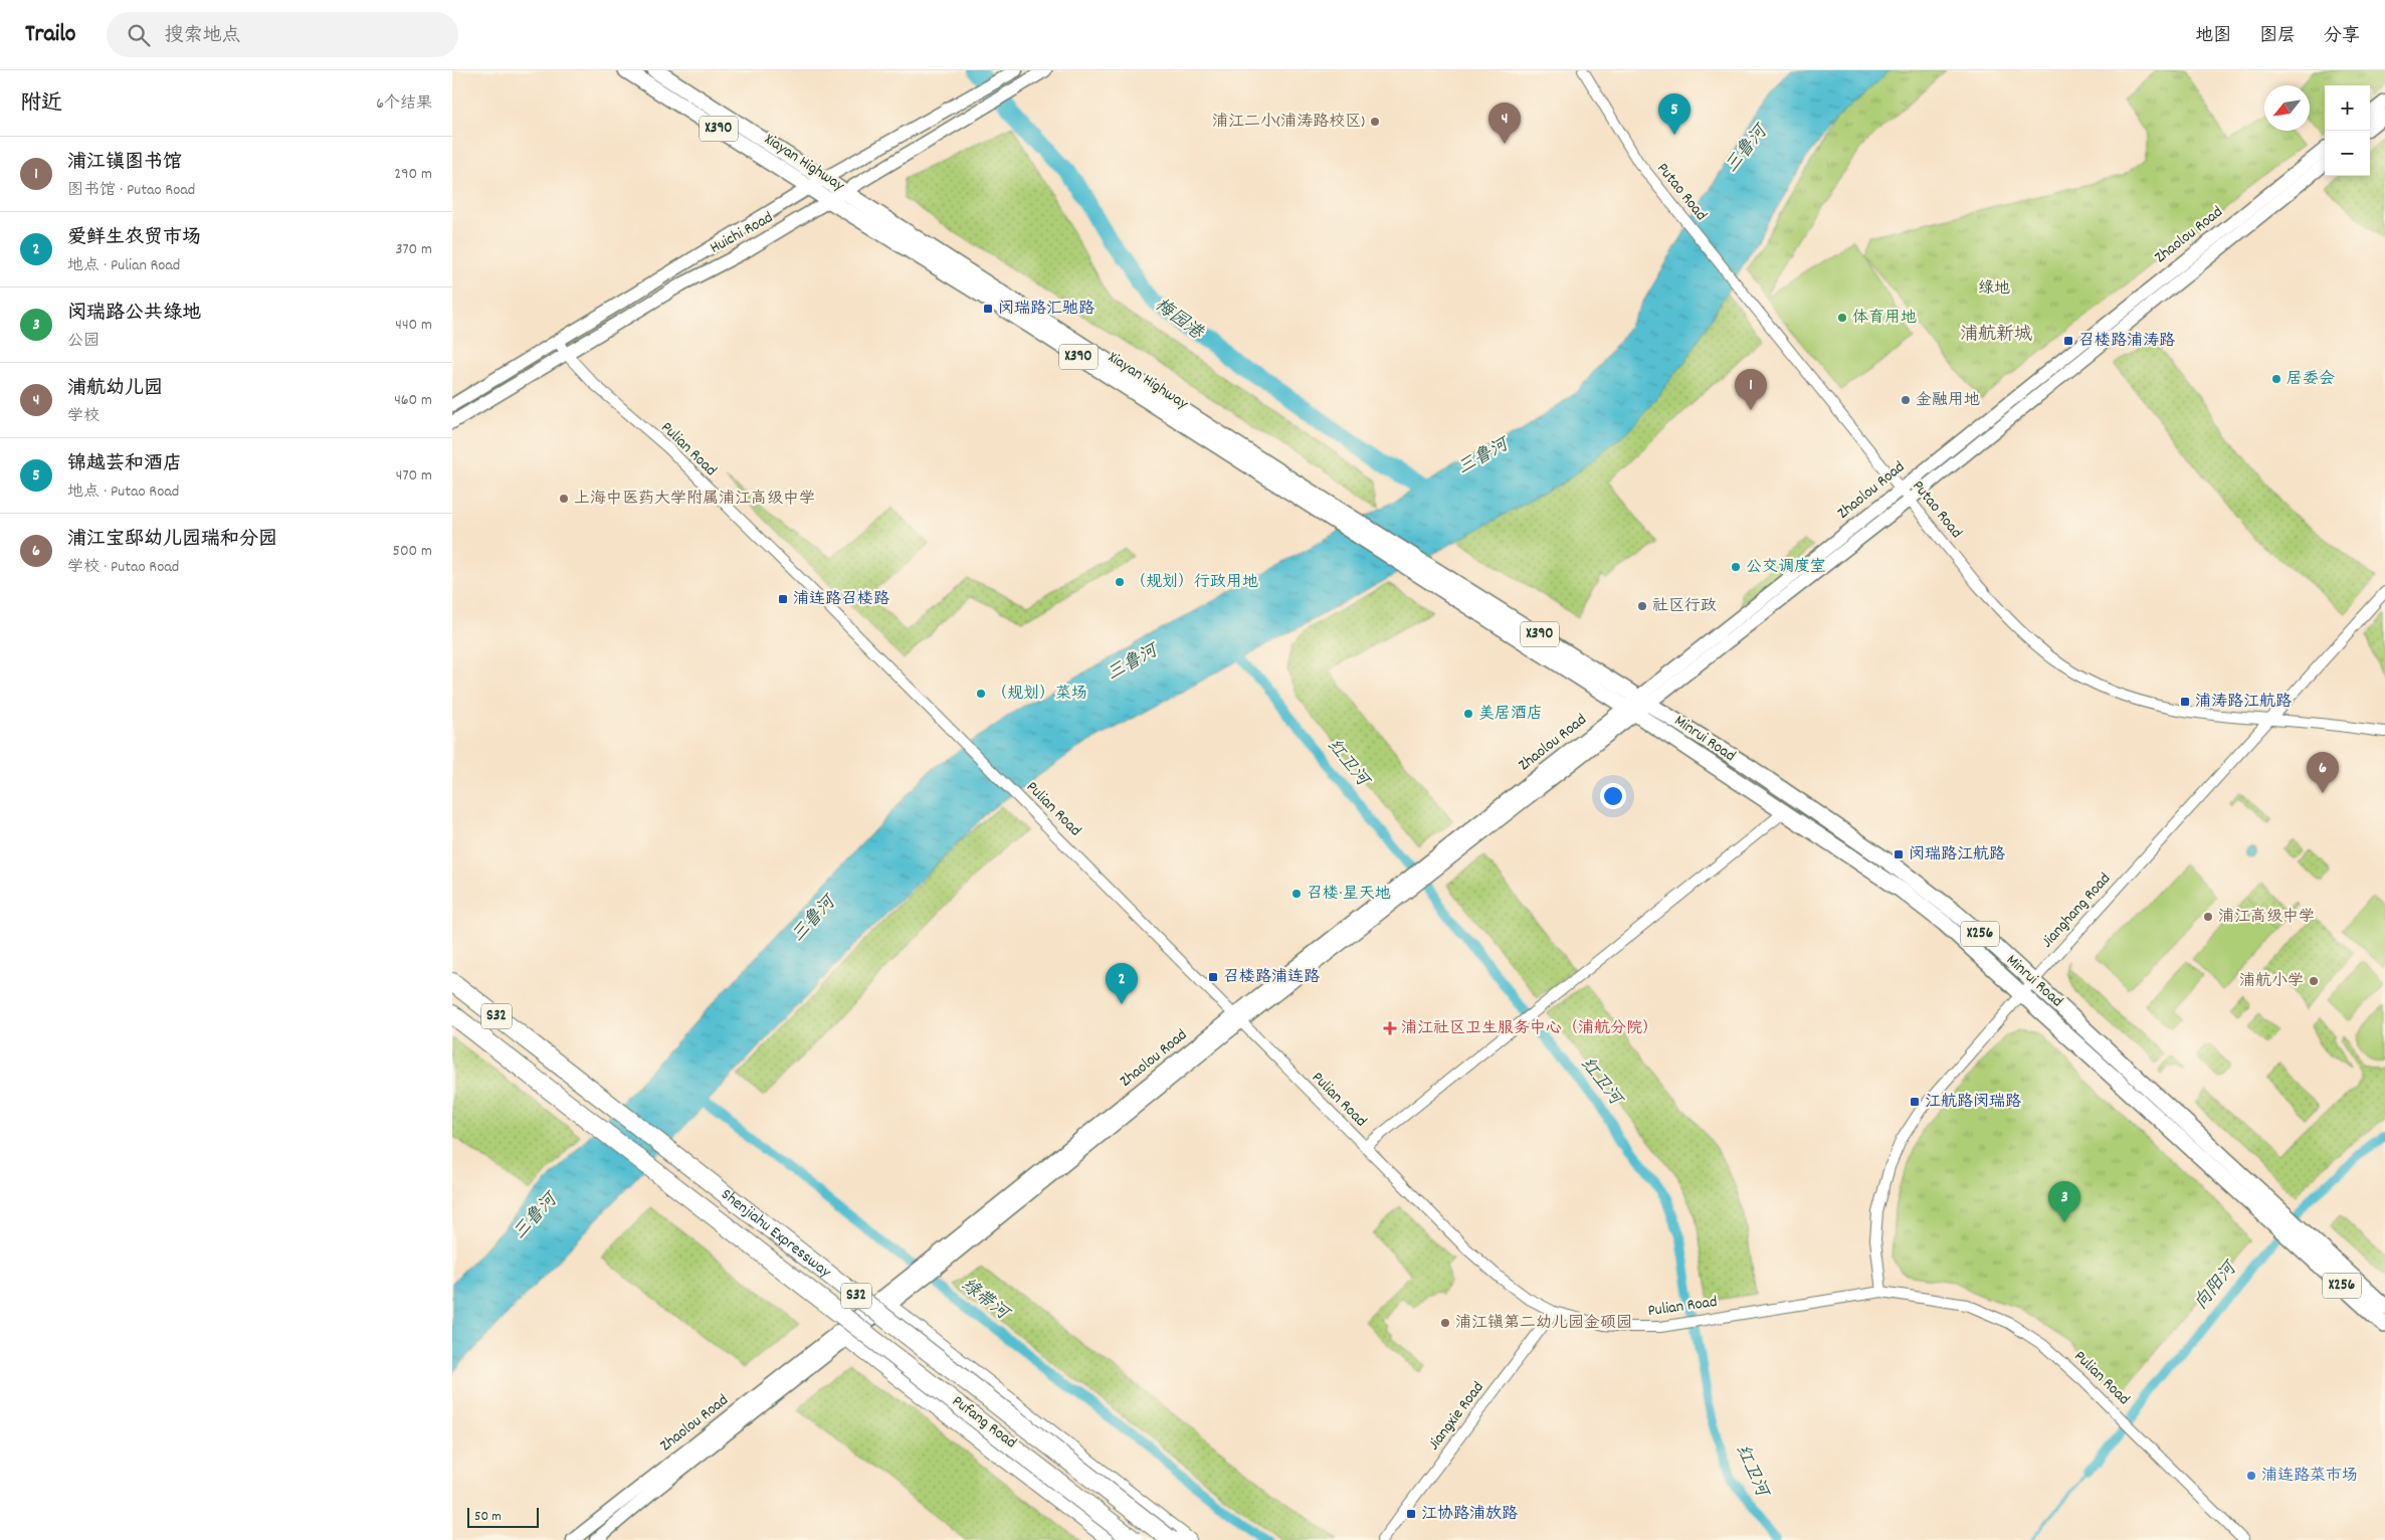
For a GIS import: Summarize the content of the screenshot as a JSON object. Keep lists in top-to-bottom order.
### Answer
{
  "streets": {
    "highway": ["S32", "Shenjiahu Expressway"],
    "main road": [
      "X390",
      "Xiayan Highway",
      "Minrui Road",
      "X256",
      "Pufang Road"
    ],
    "street": [
      "Putao Road",
      "Huichi Road",
      "Zhaolou Road",
      "Pulian Road",
      "Jianghang Road",
      "Jiangxie Road"
    ]
  },
  "crossings": [
    ["Xiayan Highway", "Huichi Road"],
    ["Xiayan Highway", "Zhaolou Road"],
    ["Xiayan Highway", "Minrui Road"],
    ["Putao Road", "Zhaolou Road"],
    ["Putao Road", "Jianghang Road"],
    ["Huichi Road", "Pulian Road"],
    ["Zhaolou Road", "Pulian Road"],
    ["Zhaolou Road", "Minrui Road"],
    ["Zhaolou Road", "Pufang Road"],
    ["Pulian Road", "Jianghang Road"],
    ["Pulian Road", "Jiangxie Road"],
    ["Minrui Road", "Jianghang Road"]
  ],
  "districts": ["浦航新城"],
  "water": [
    "三鲁河",
    "梅园港",
    "红卫河",
    "向阳河",
    "绿带河"
  ],
  "parks": ["绿地"],
  "places": {
    "other": [
      "浦江二小(浦涛路校区)",
      "体育用地",
      "居委会",
      "金融用地",
      "上海中医药大学附属浦江高级中学",
      "公交调度室",
      "（规划）行政用地",
      "社区行政",
      "（规划）菜场",
      "美居酒店",
      "召楼·星天地",
      "浦江高级中学",
      "浦航小学",
      "浦江镇第二幼儿园金硕园",
      "浦连路菜市场"
    ],
    "transit": [
      "闵瑞路汇驰路",
      "召楼路浦涛路",
      "浦连路召楼路",
      "浦涛路江航路",
      "闵瑞路江航路",
      "召楼路浦连路",
      "江航路闵瑞路",
      "江协路浦放路"
    ],
    "health": ["浦江社区卫生服务中心（浦航分院）"]
  },
  "scale_bar": "50 m",
  "north": "bottom left",
  "page": {
    "header": "Trailo",
    "search": "搜索地点",
    "nav": ["地图", "图层", "分享"],
    "heading": ["附近", "6个结果"],
    "map_buttons": ["+", "−"],
    "pins": [
      "5",
      "4",
      "1",
      "6",
      "2",
      "3"
    ],
    "list": [
      {
        "mark": "1",
        "name": "浦江镇图书馆",
        "note": "图书馆 · Putao Road",
        "value": "290 m"
      },
      {
        "mark": "2",
        "name": "爱鲜生农贸市场",
        "note": "地点 · Pulian Road",
        "value": "370 m"
      },
      {
        "mark": "3",
        "name": "闵瑞路公共绿地",
        "note": "公园",
        "value": "440 m"
      },
      {
        "mark": "4",
        "name": "浦航幼儿园",
        "note": "学校",
        "value": "460 m"
      },
      {
        "mark": "5",
        "name": "锦越芸和酒店",
        "note": "地点 · Putao Road",
        "value": "470 m"
      },
      {
        "mark": "6",
        "name": "浦江宝邸幼儿园瑞和分园",
        "note": "学校 · Putao Road",
        "value": "500 m"
      }
    ],
    "scale": "50 m"
  }
}
